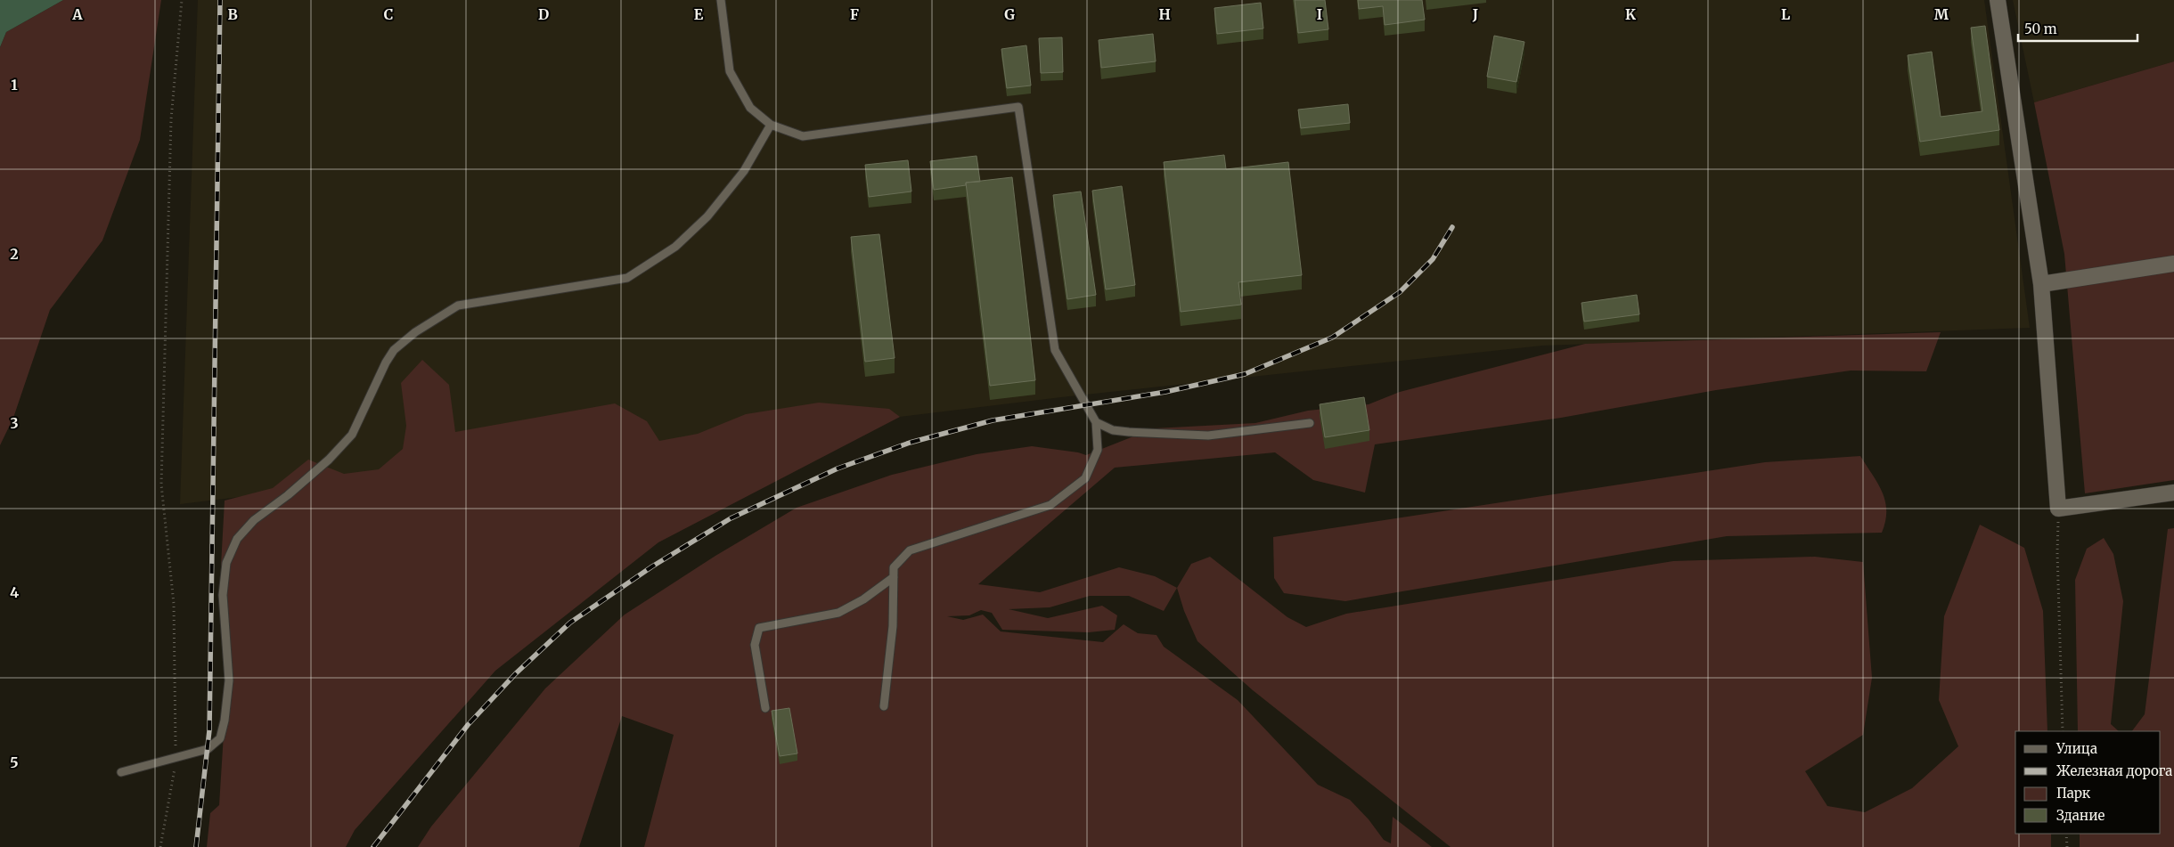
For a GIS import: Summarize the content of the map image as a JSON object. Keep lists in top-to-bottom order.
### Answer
{
  "legend": [
    "Улица",
    "Железная дорога",
    "Парк",
    "Здание"
  ],
  "scale_bar": "50 m",
  "grid": {
    "columns": [
      "A",
      "B",
      "C",
      "D",
      "E",
      "F",
      "G",
      "H",
      "I",
      "J",
      "K",
      "L",
      "M"
    ],
    "rows": [
      "1",
      "2",
      "3",
      "4",
      "5"
    ]
  }
}
